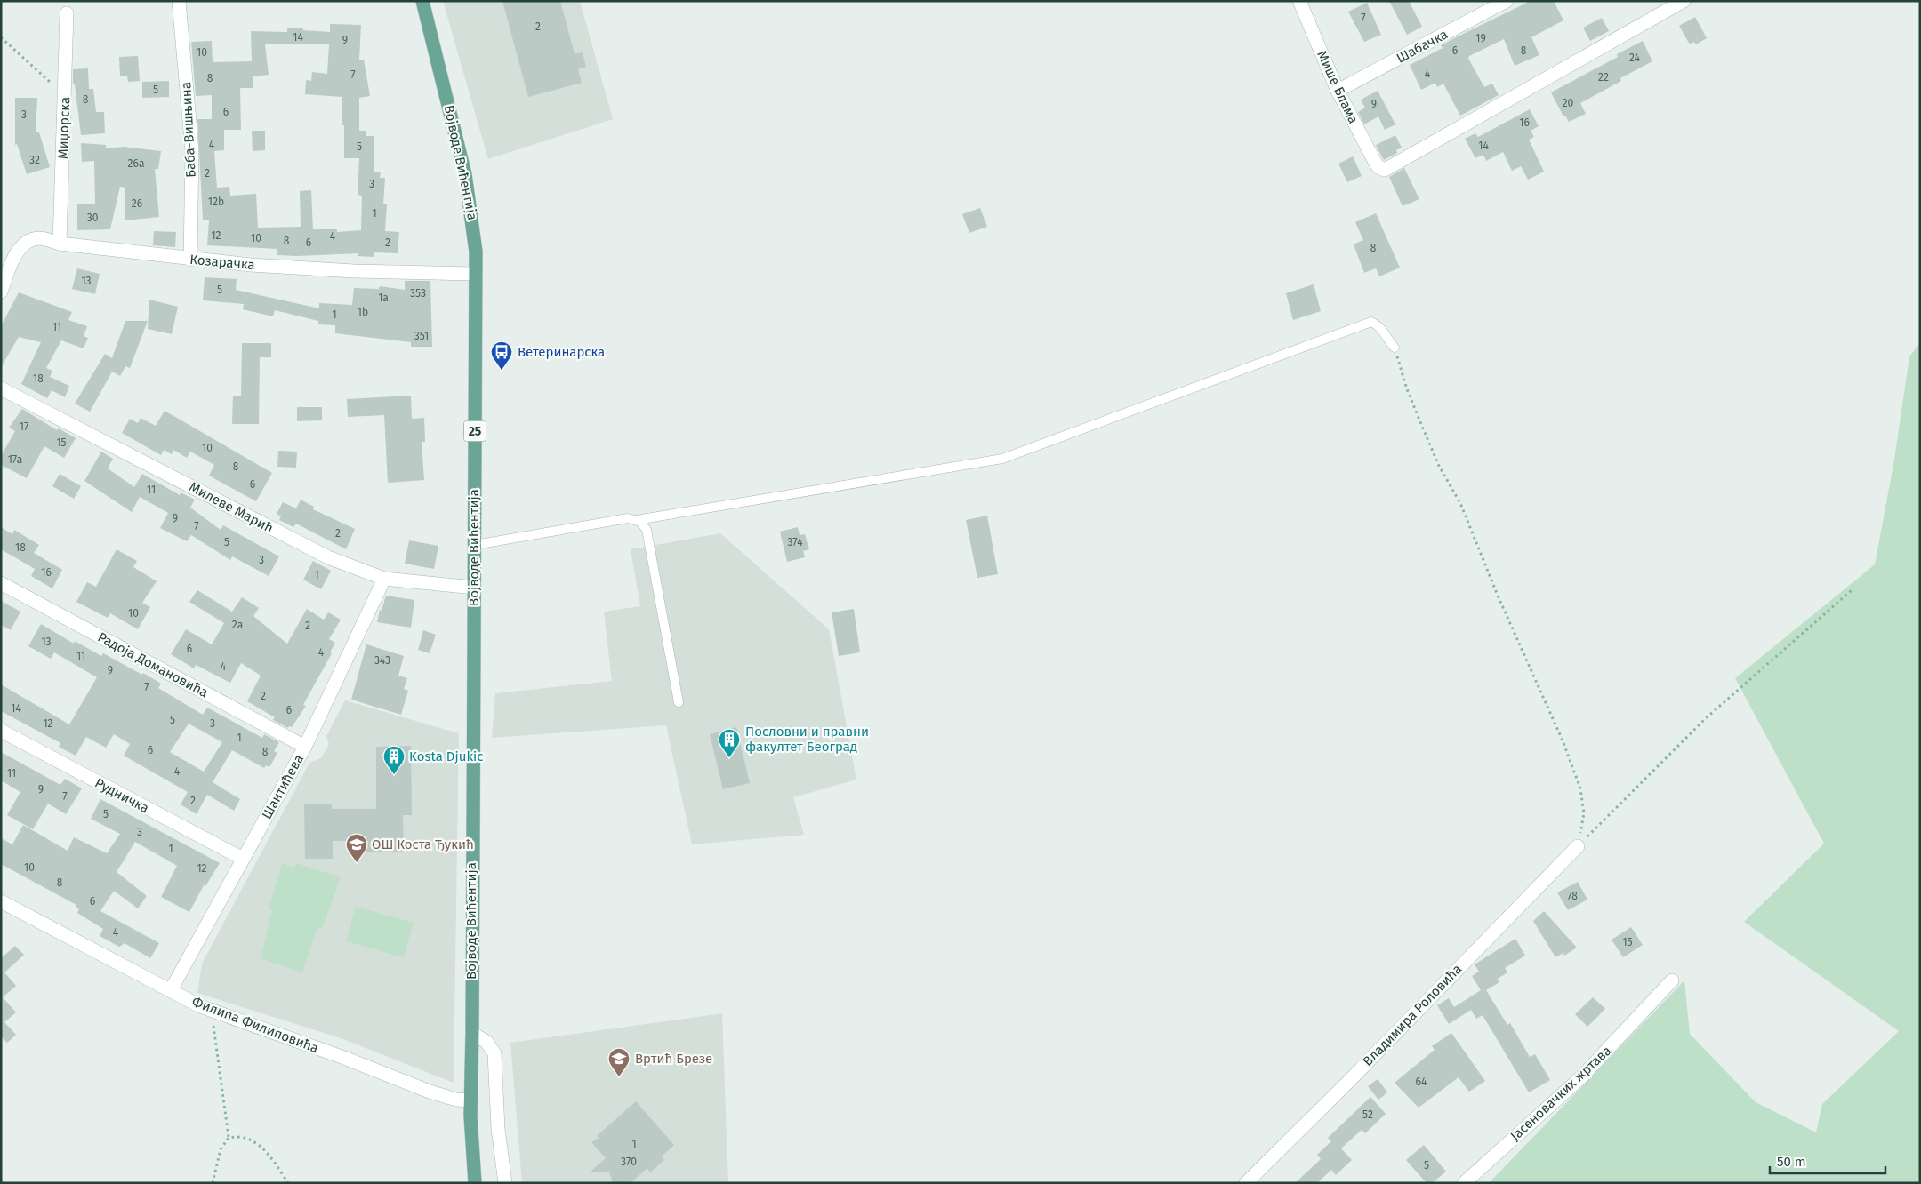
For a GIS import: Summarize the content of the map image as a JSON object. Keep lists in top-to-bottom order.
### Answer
{
  "streets": {
    "main road": ["Војводе Вићентија", "25"],
    "street": [
      "Шабачка",
      "Мише Блама",
      "Миџорска",
      "Баба-Вишњина",
      "Козарачка",
      "Милеве Марић",
      "Радоја Домановића",
      "Шантићева",
      "Рудничка",
      "Владимира Роловића",
      "Филипа Филиповића",
      "Јасеновачких жртава"
    ]
  },
  "crossings": [
    ["Шабачка", "Мише Блама"],
    ["Миџорска", "Козарачка"],
    ["Баба-Вишњина", "Козарачка"],
    ["Војводе Вићентија", "Козарачка"],
    ["Војводе Вићентија", "25"],
    ["Војводе Вићентија", "Милеве Марић"],
    ["Војводе Вићентија", "Филипа Филиповића"],
    ["25", "Филипа Филиповића"],
    ["Милеве Марић", "Шантићева"],
    ["Радоја Домановића", "Шантићева"],
    ["Шантићева", "Рудничка"],
    ["Шантићева", "Филипа Филиповића"]
  ],
  "places": {
    "bus stop": ["Ветеринарска"],
    "building": ["Пословни и правни факултет Београд", "Kosta Djukic"],
    "school or university": ["ОШ Коста Ђукић", "Вртић Брезе"]
  },
  "house_numbers": [
    "7",
    "2",
    "14",
    "19",
    "9",
    "6",
    "8",
    "10",
    "24",
    "4",
    "7",
    "22",
    "8",
    "5",
    "8",
    "20",
    "9",
    "6",
    "3",
    "16",
    "4",
    "14",
    "5",
    "32",
    "26a",
    "2",
    "3",
    "12b",
    "26",
    "1",
    "30",
    "12",
    "4",
    "10",
    "8",
    "6",
    "2",
    "8",
    "13",
    "5",
    "353",
    "1a",
    "1b",
    "1",
    "11",
    "351",
    "18",
    "17",
    "15",
    "10",
    "17a",
    "8",
    "6",
    "11",
    "9",
    "7",
    "2",
    "5",
    "374",
    "18",
    "3",
    "16",
    "1",
    "10",
    "2a",
    "2",
    "13",
    "6",
    "4",
    "11",
    "343",
    "4",
    "9",
    "7",
    "2",
    "14",
    "6",
    "5",
    "12",
    "3",
    "1",
    "6",
    "8",
    "4",
    "11",
    "9",
    "7",
    "2",
    "5",
    "3",
    "1",
    "10",
    "12",
    "8",
    "78",
    "6",
    "4",
    "15",
    "64",
    "52",
    "1",
    "370",
    "5"
  ],
  "scale_bar": "50 m"
}
